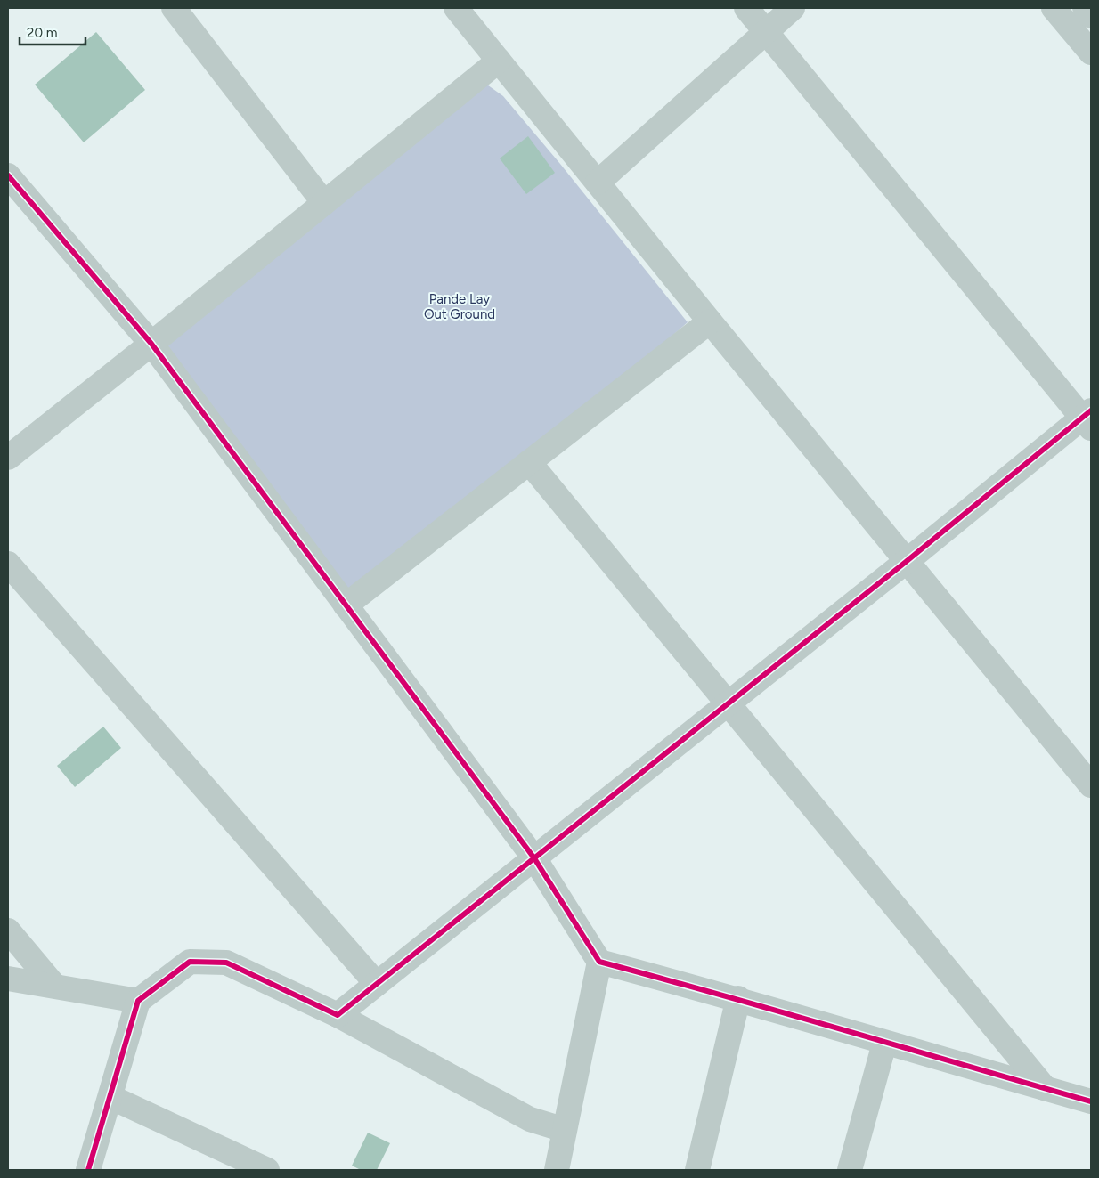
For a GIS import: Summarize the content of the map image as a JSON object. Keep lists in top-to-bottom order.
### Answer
{
  "parks": ["Pande Lay Out Ground"],
  "scale_bar": "20 m"
}
